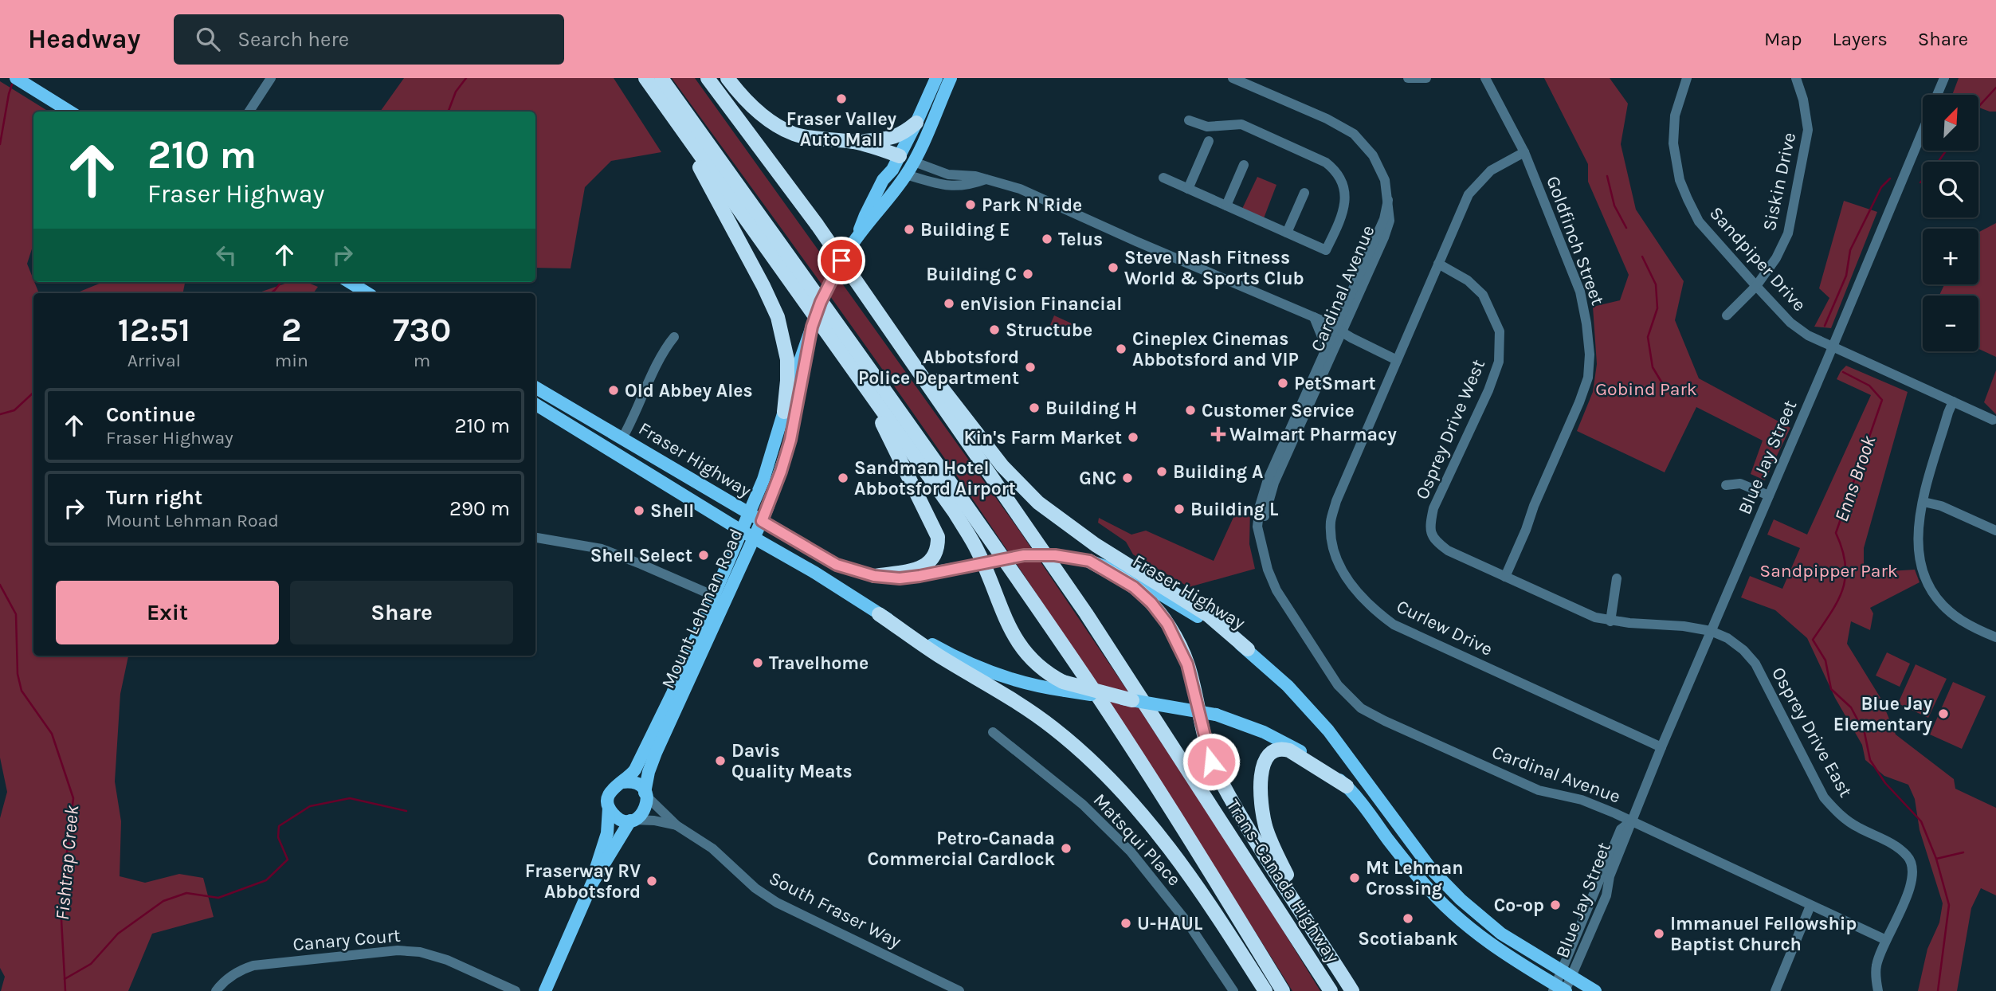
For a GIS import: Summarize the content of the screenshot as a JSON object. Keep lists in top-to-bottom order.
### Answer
{
  "streets": {
    "highway": ["Trans-Canada Highway"],
    "main road": ["Fraser Highway", "Mount Lehman Road"],
    "street": [
      "Siskin Drive",
      "Goldfinch Street",
      "Sandpiper Drive",
      "Cardinal Avenue",
      "Osprey Drive West",
      "Blue Jay Street",
      "Curlew Drive",
      "Osprey Drive East",
      "Matsqui Place",
      "South Fraser Way",
      "Canary Court"
    ]
  },
  "crossings": [
    ["Siskin Drive", "Sandpiper Drive"],
    ["Goldfinch Street", "Osprey Drive West"],
    ["Goldfinch Street", "Curlew Drive"],
    ["Sandpiper Drive", "Blue Jay Street"],
    ["Cardinal Avenue", "Blue Jay Street"],
    ["Cardinal Avenue", "Osprey Drive East"],
    ["Osprey Drive West", "Blue Jay Street"],
    ["Osprey Drive West", "Curlew Drive"],
    ["Osprey Drive West", "Osprey Drive East"],
    ["Blue Jay Street", "Fraser Highway"],
    ["Blue Jay Street", "Curlew Drive"],
    ["Blue Jay Street", "Osprey Drive East"],
    ["Fraser Highway", "Mount Lehman Road"],
    ["Mount Lehman Road", "South Fraser Way"]
  ],
  "water": ["Enns Brook", "Fishtrap Creek"],
  "parks": ["Gobind Park", "Sandpipper Park"],
  "places": {
    "other": [
      "Fraser Valley Auto Mall",
      "Park N Ride",
      "Building E",
      "Telus",
      "Steve Nash Fitness World & Sports Club",
      "Building C",
      "enVision Financial",
      "Structube",
      "Cineplex Cinemas Abbotsford and VIP",
      "Abbotsford Police Department",
      "PetSmart",
      "Old Abbey Ales",
      "Building H",
      "Customer Service",
      "Kin's Farm Market",
      "Building A",
      "Sandman Hotel Abbotsford Airport",
      "GNC",
      "Building L",
      "Shell",
      "Shell Select",
      "Travelhome",
      "Blue Jay Elementary",
      "Davis Quality Meats",
      "Petro-Canada Commercial Cardlock",
      "Mt Lehman Crossing",
      "Fraserway RV Abbotsford",
      "Co-op",
      "Scotiabank",
      "U-HAUL",
      "Immanuel Fellowship Baptist Church"
    ],
    "health": ["Walmart Pharmacy"]
  },
  "north": "top right",
  "page": {
    "header": "Headway",
    "search": "Search here",
    "nav": ["Map", "Layers", "Share"],
    "map_buttons": ["+", "−"],
    "turn": ["210 m", "Fraser Highway"],
    "eta": [
      "12:51",
      "Arrival",
      "2",
      "min",
      "730",
      "m"
    ],
    "list": [
      {
        "name": "Continue",
        "note": "Fraser Highway",
        "value": "210 m"
      },
      {
        "name": "Turn right",
        "note": "Mount Lehman Road",
        "value": "290 m"
      }
    ],
    "buttons": ["Exit", "Share"]
  }
}
